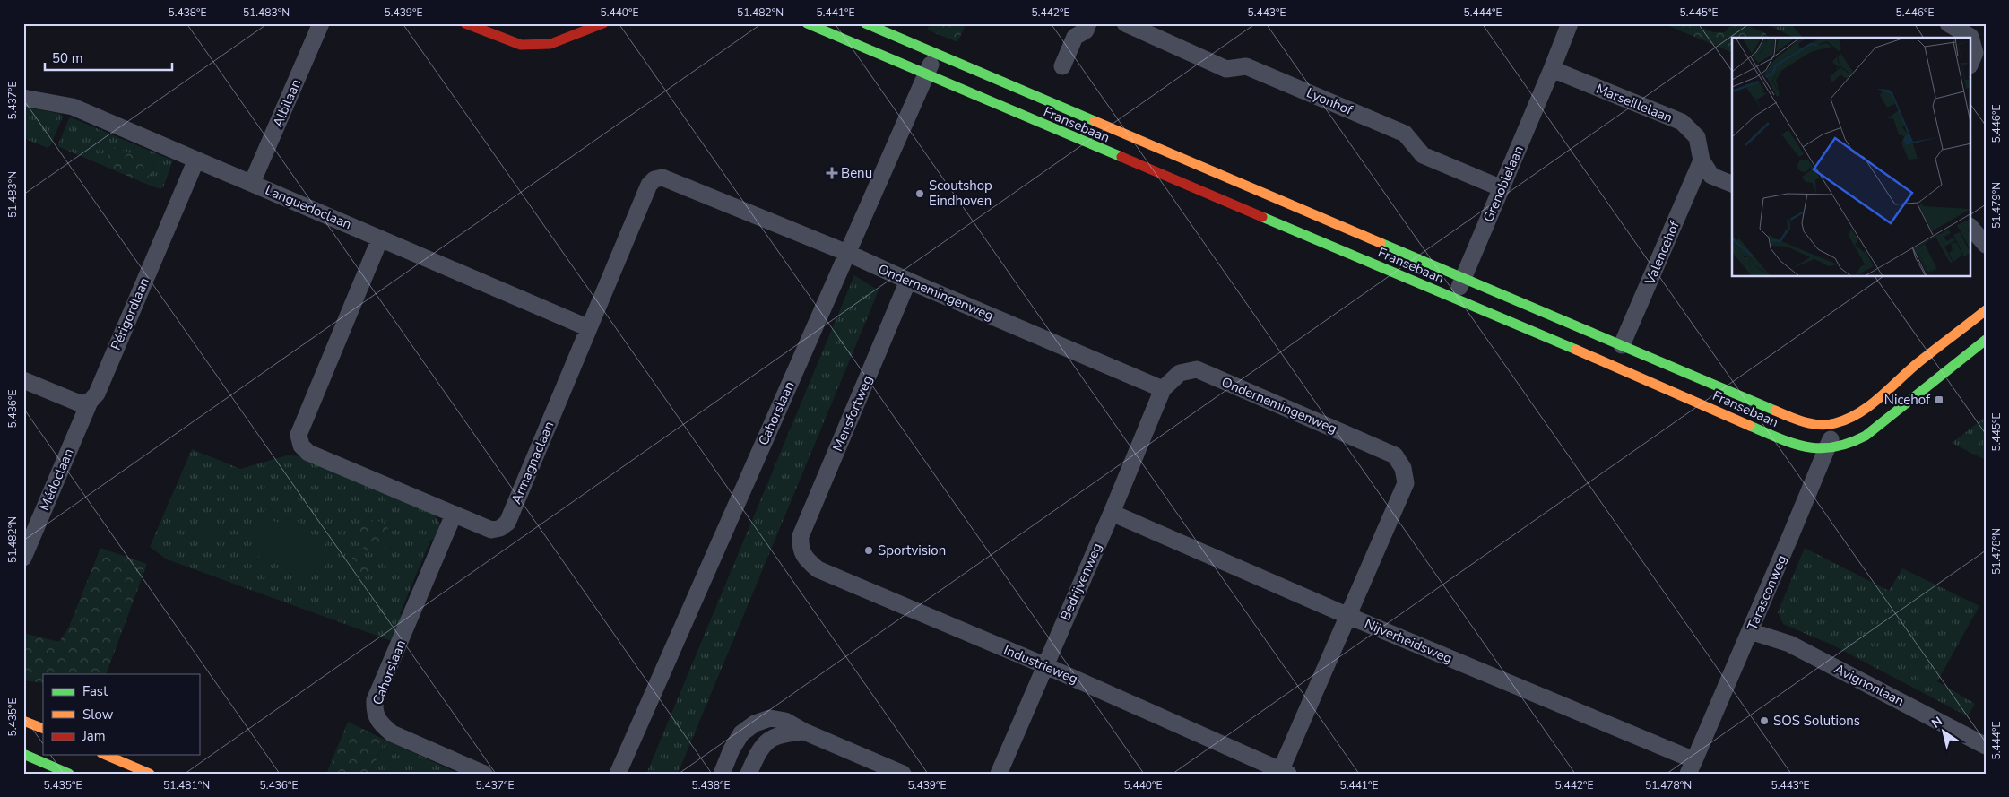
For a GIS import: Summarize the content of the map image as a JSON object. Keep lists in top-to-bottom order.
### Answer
{
  "streets": {
    "street": [
      "Lyonhof",
      "Albilaan",
      "Marseillelaan",
      "Fransebaan",
      "Grenoblelaan",
      "Languedoclaan",
      "Valencehof",
      "Ondernemingenweg",
      "Périgordlaan",
      "Cahorslaan",
      "Mensfortweg",
      "Armagnaclaan",
      "Médoclaan",
      "Bedrijvenweg",
      "Tarasconweg",
      "Nijverheidsweg",
      "Industrieweg",
      "Avignonlaan"
    ]
  },
  "crossings": [
    ["Lyonhof", "Grenoblelaan"],
    ["Albilaan", "Languedoclaan"],
    ["Marseillelaan", "Grenoblelaan"],
    ["Marseillelaan", "Valencehof"],
    ["Fransebaan", "Grenoblelaan"],
    ["Fransebaan", "Valencehof"],
    ["Fransebaan", "Cahorslaan"],
    ["Fransebaan", "Tarasconweg"],
    ["Languedoclaan", "Périgordlaan"],
    ["Languedoclaan", "Armagnaclaan"],
    ["Ondernemingenweg", "Cahorslaan"],
    ["Ondernemingenweg", "Mensfortweg"],
    ["Ondernemingenweg", "Armagnaclaan"],
    ["Ondernemingenweg", "Bedrijvenweg"],
    ["Ondernemingenweg", "Nijverheidsweg"],
    ["Ondernemingenweg", "Industrieweg"],
    ["Périgordlaan", "Médoclaan"],
    ["Cahorslaan", "Armagnaclaan"],
    ["Mensfortweg", "Industrieweg"],
    ["Bedrijvenweg", "Nijverheidsweg"],
    ["Bedrijvenweg", "Industrieweg"],
    ["Tarasconweg", "Nijverheidsweg"],
    ["Tarasconweg", "Avignonlaan"]
  ],
  "places": {
    "health": ["Benu"],
    "other": ["Scoutshop Eindhoven", "Sportvision", "SOS Solutions"],
    "transit": ["Nicehof"]
  },
  "legend": ["Fast", "Slow", "Jam"],
  "scale_bar": "50 m",
  "north": "top left",
  "coordinates": [
    "5.438°E",
    "51.483°N",
    "5.439°E",
    "5.440°E",
    "51.482°N",
    "5.441°E",
    "5.442°E",
    "5.443°E",
    "5.444°E",
    "5.445°E",
    "5.446°E",
    "5.437°E",
    "51.479°N",
    "5.436°E",
    "51.478°N",
    "5.435°E",
    "51.481°N"
  ]
}
